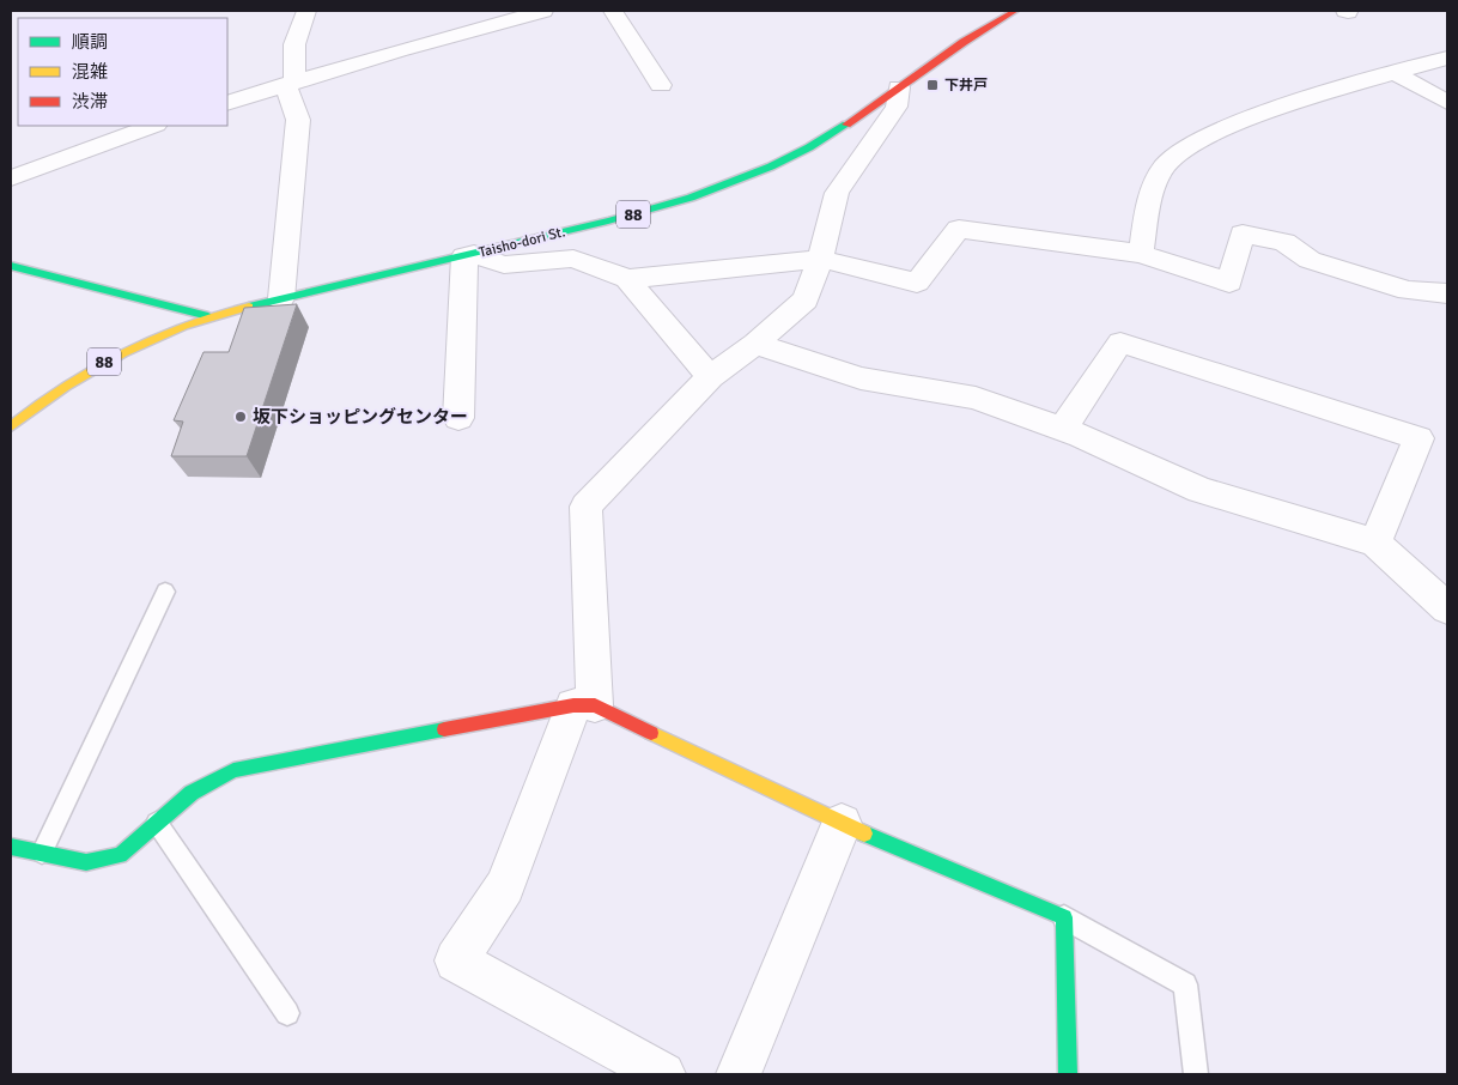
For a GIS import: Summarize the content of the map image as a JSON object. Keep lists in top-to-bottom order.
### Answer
{
  "streets": {
    "main road": ["88", "Taisho-dori St."]
  },
  "places": {
    "transit": ["下井戸"],
    "other": ["坂下ショッピングセンター"]
  },
  "legend": ["順調", "混雑", "渋滞"]
}
